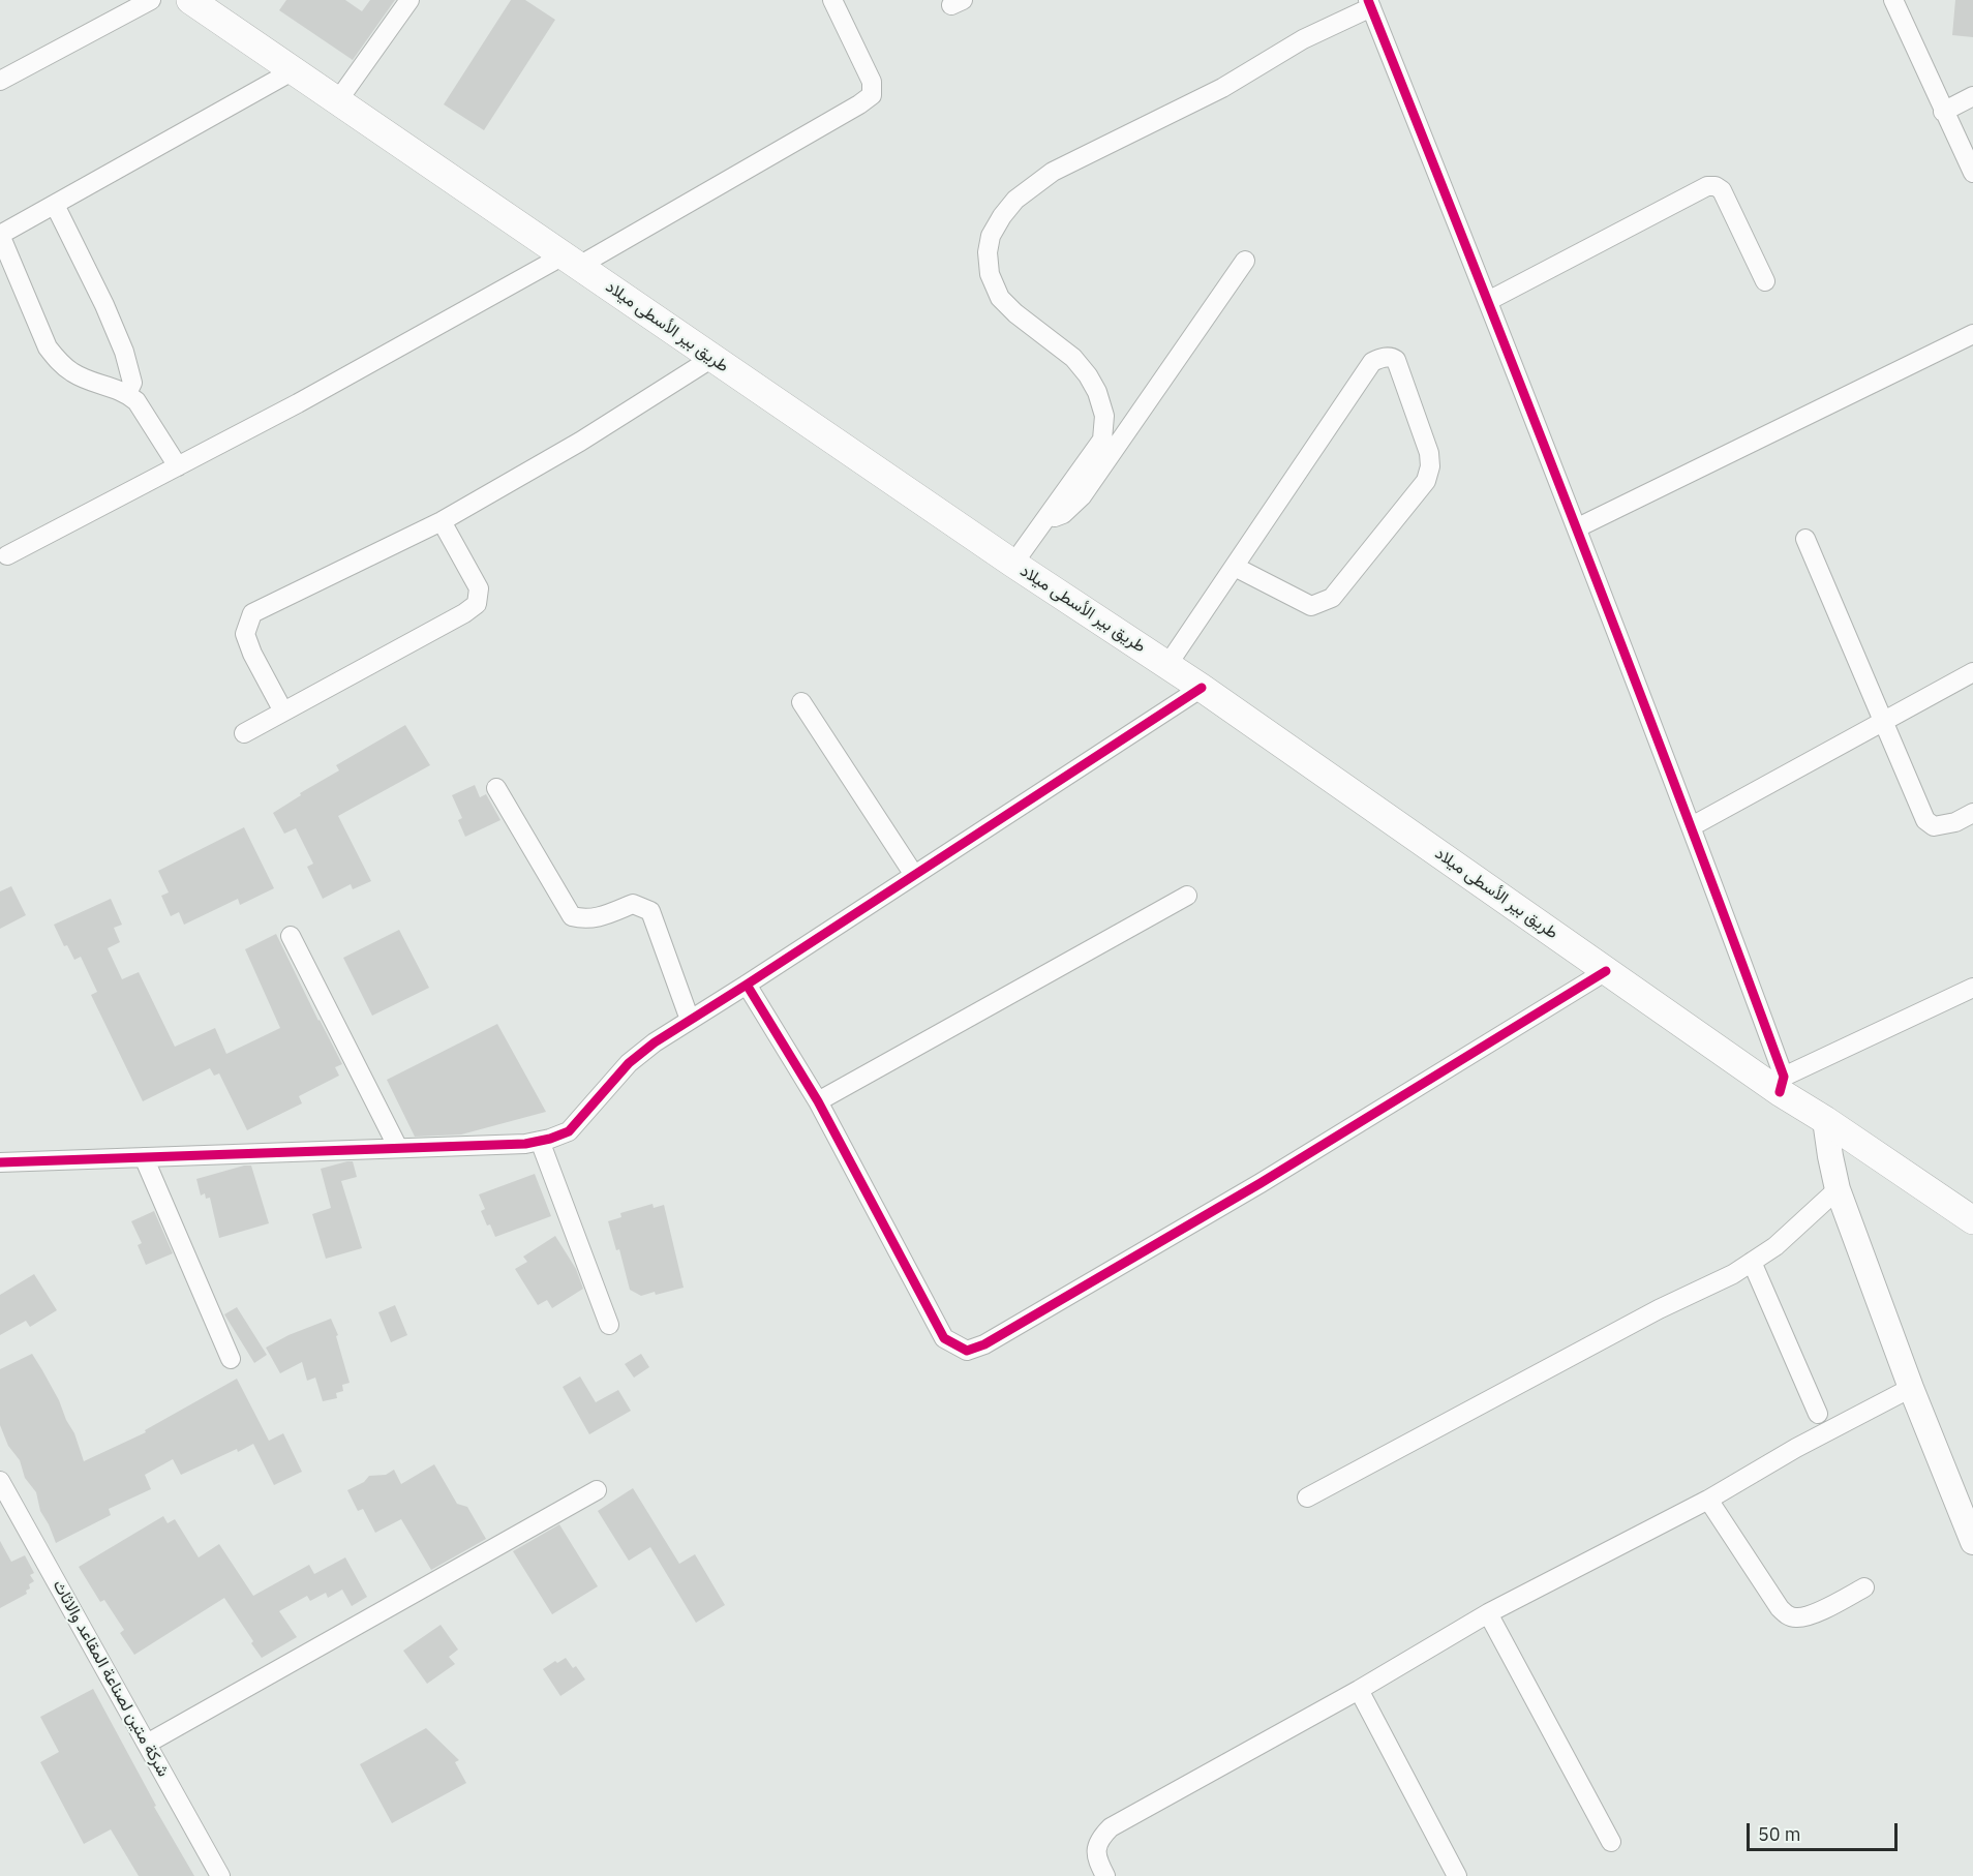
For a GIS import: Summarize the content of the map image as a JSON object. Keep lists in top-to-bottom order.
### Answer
{
  "streets": {
    "main road": ["طريق بير الأسطى ميلاد"],
    "street": ["شركة متين لصناعة المقاعد والاثاث"]
  },
  "scale_bar": "50 m"
}
